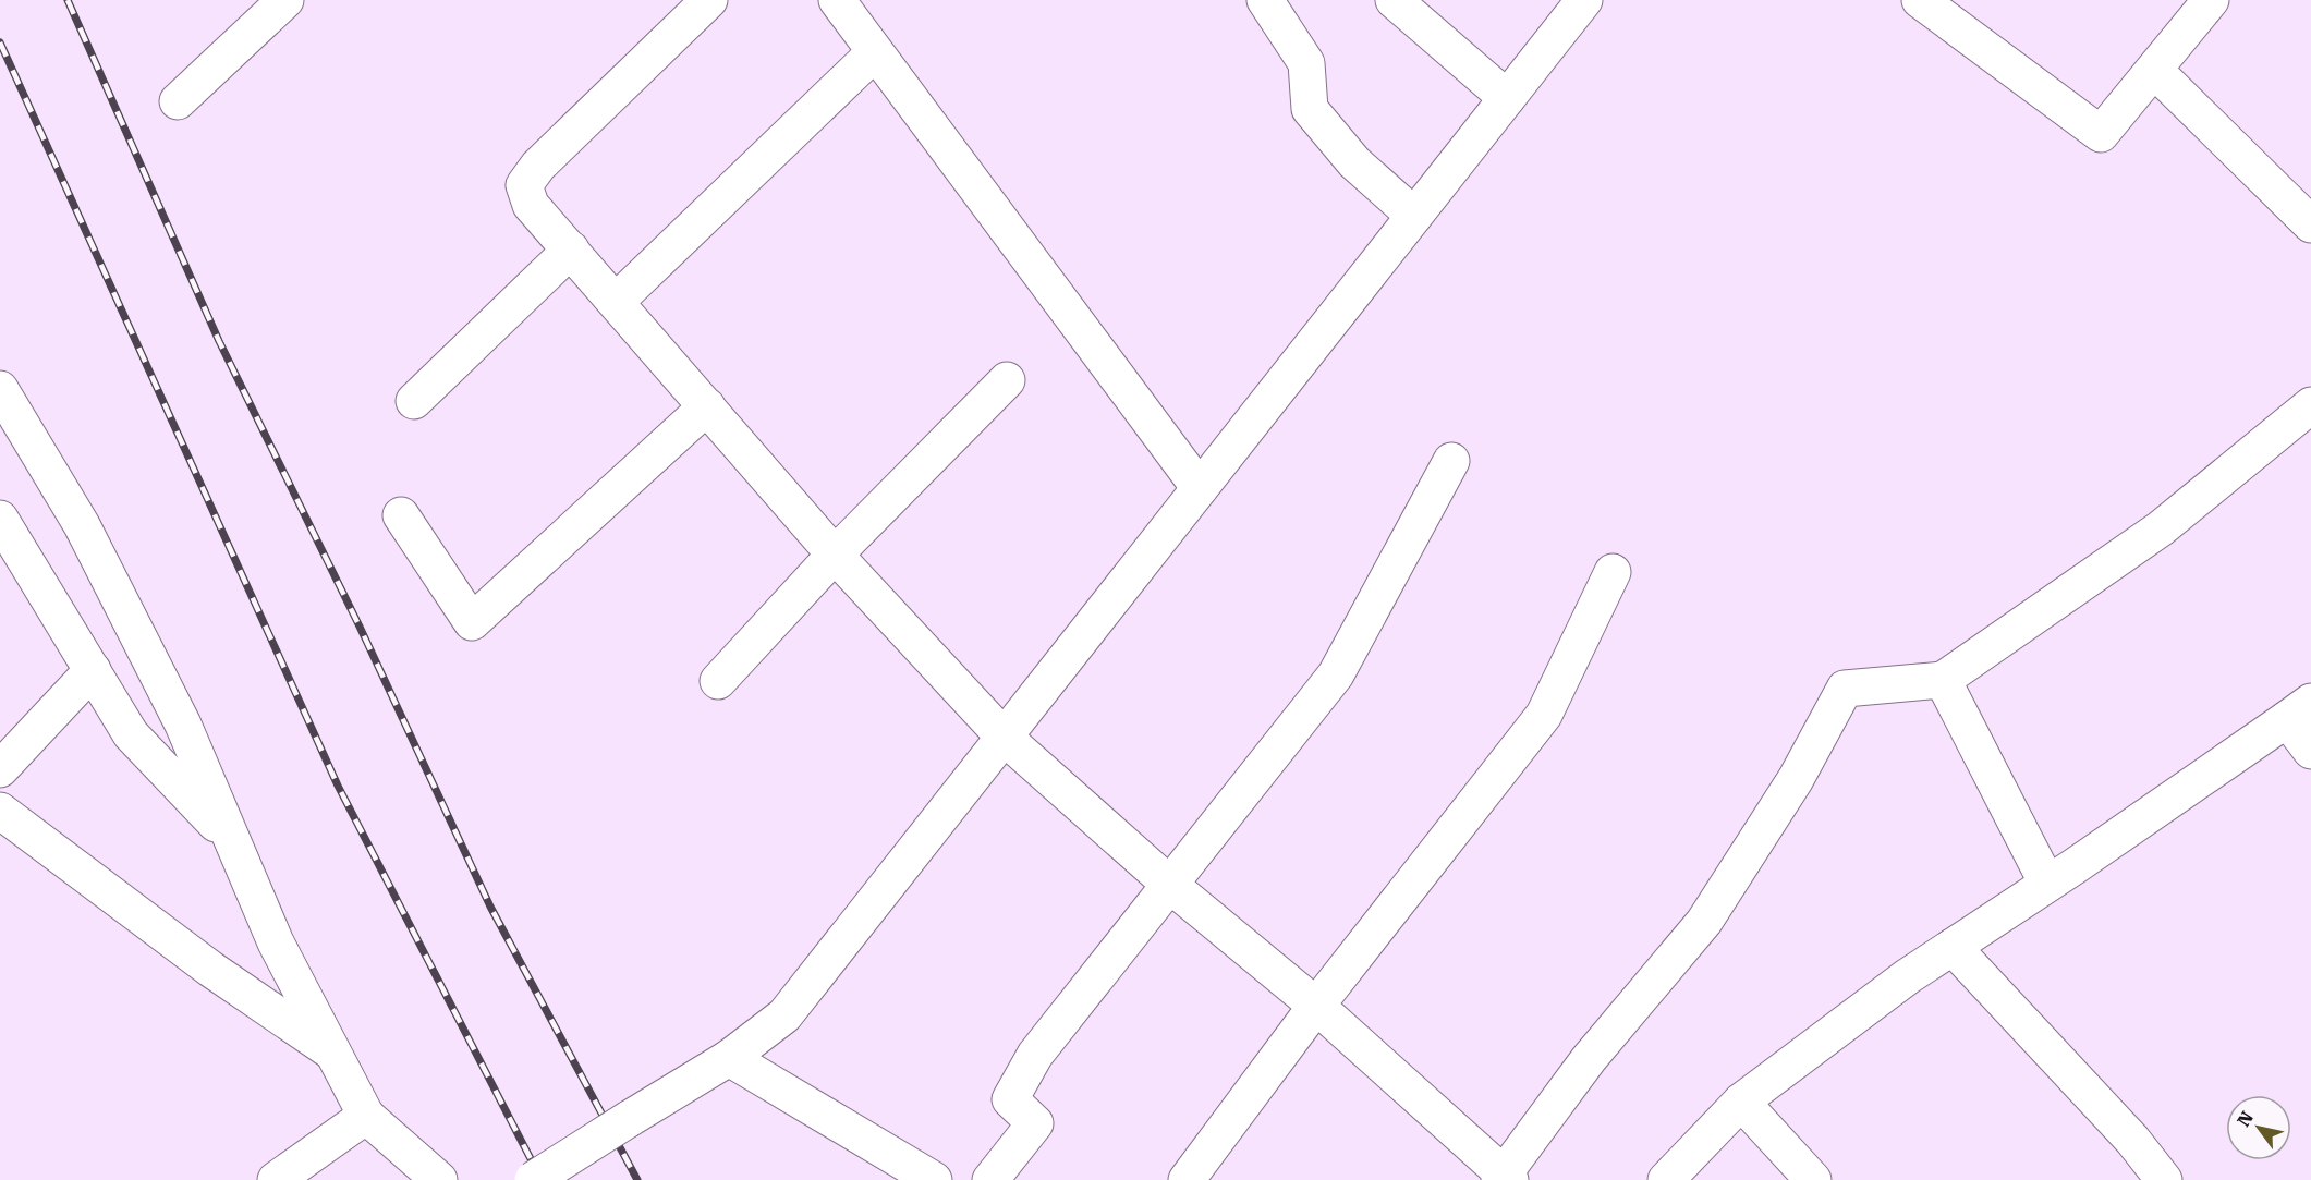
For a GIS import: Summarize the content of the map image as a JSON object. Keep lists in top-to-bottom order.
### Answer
{
  "north": "top left"
}
